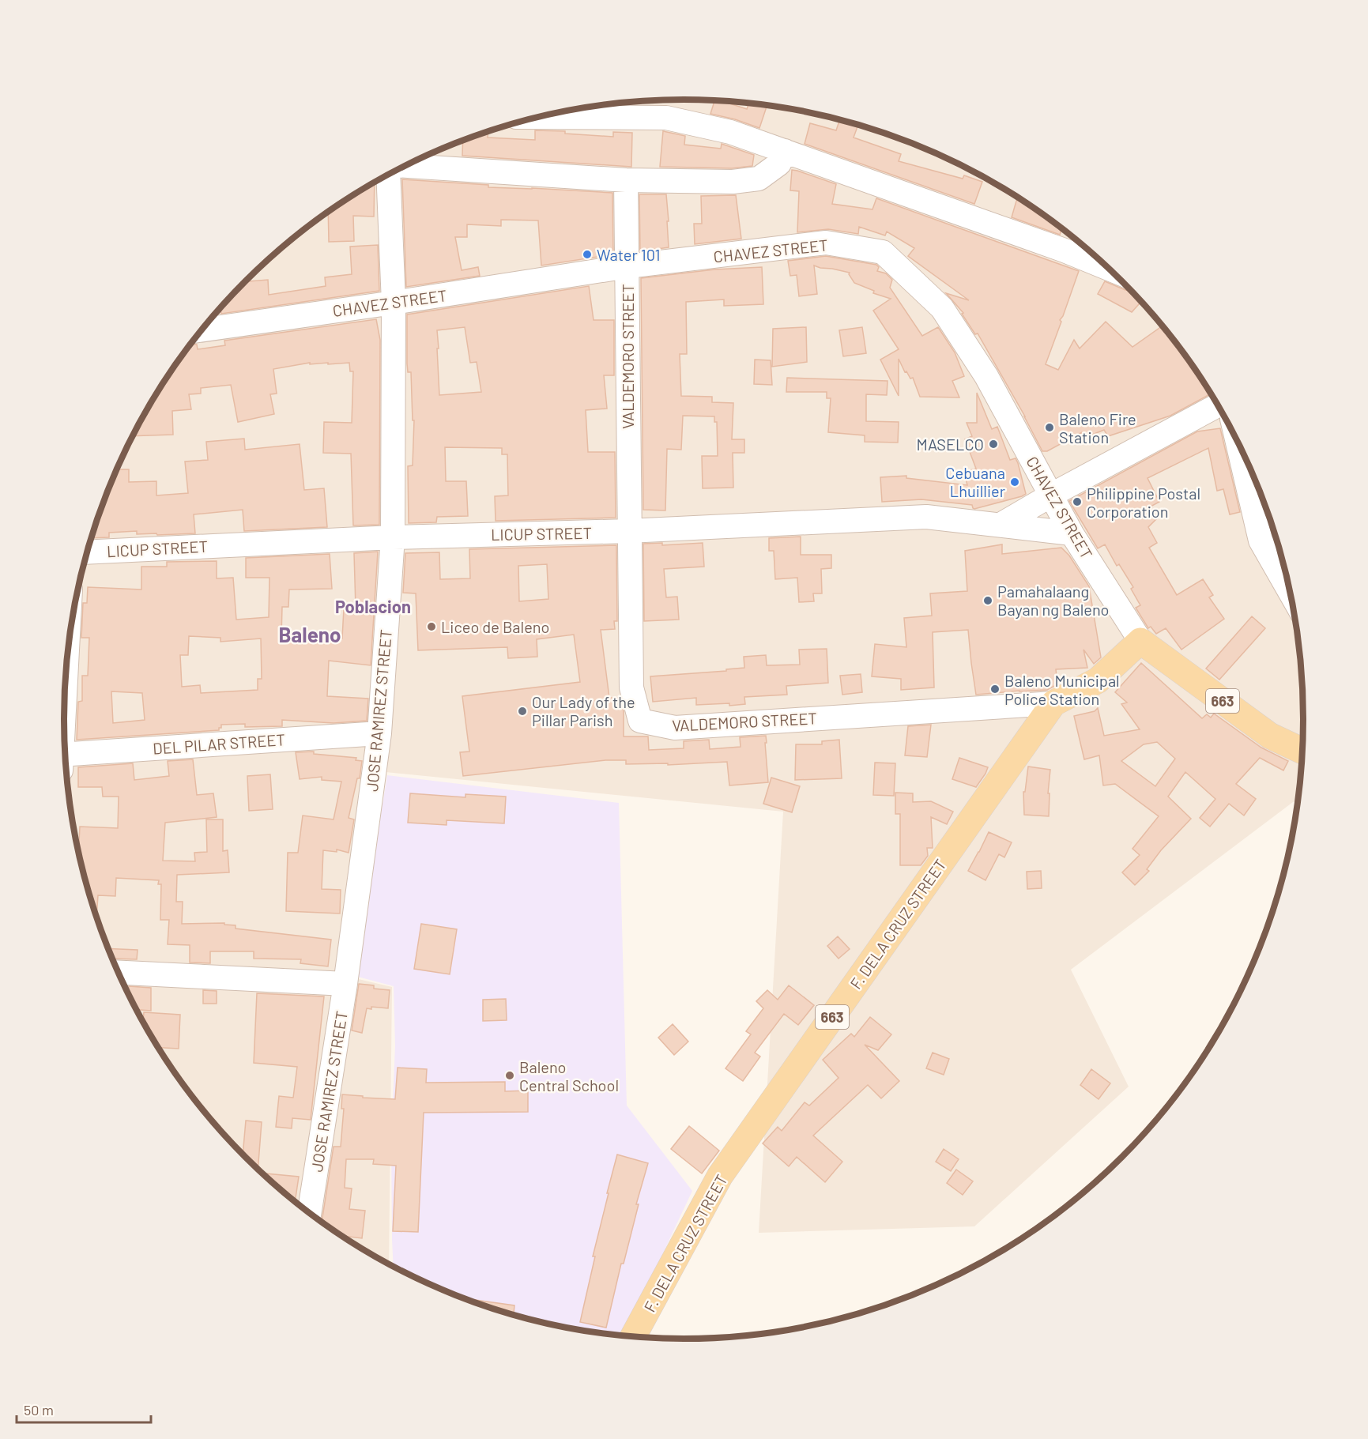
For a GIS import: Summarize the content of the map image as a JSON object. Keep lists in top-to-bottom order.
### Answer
{
  "streets": {
    "main road": ["VALDEMORO STREET", "663", "F. DELA CRUZ STREET"],
    "street": [
      "CHAVEZ STREET",
      "LICUP STREET",
      "JOSE RAMIREZ STREET",
      "DEL PILAR STREET"
    ]
  },
  "crossings": [
    ["CHAVEZ STREET", "VALDEMORO STREET"],
    ["CHAVEZ STREET", "LICUP STREET"],
    ["CHAVEZ STREET", "663"],
    ["CHAVEZ STREET", "JOSE RAMIREZ STREET"],
    ["VALDEMORO STREET", "LICUP STREET"],
    ["VALDEMORO STREET", "663"],
    ["VALDEMORO STREET", "F. DELA CRUZ STREET"],
    ["LICUP STREET", "JOSE RAMIREZ STREET"],
    ["JOSE RAMIREZ STREET", "DEL PILAR STREET"]
  ],
  "districts": ["Poblacion", "Baleno"],
  "places": [
    "Water 101",
    "Baleno Fire Station",
    "MASELCO",
    "Cebuana Lhuillier",
    "Philippine Postal Corporation",
    "Pamahalaang Bayan ng Baleno",
    "Liceo de Baleno",
    "Baleno Municipal Police Station",
    "Our Lady of the Pillar Parish",
    "Baleno Central School"
  ],
  "scale_bar": "50 m"
}
